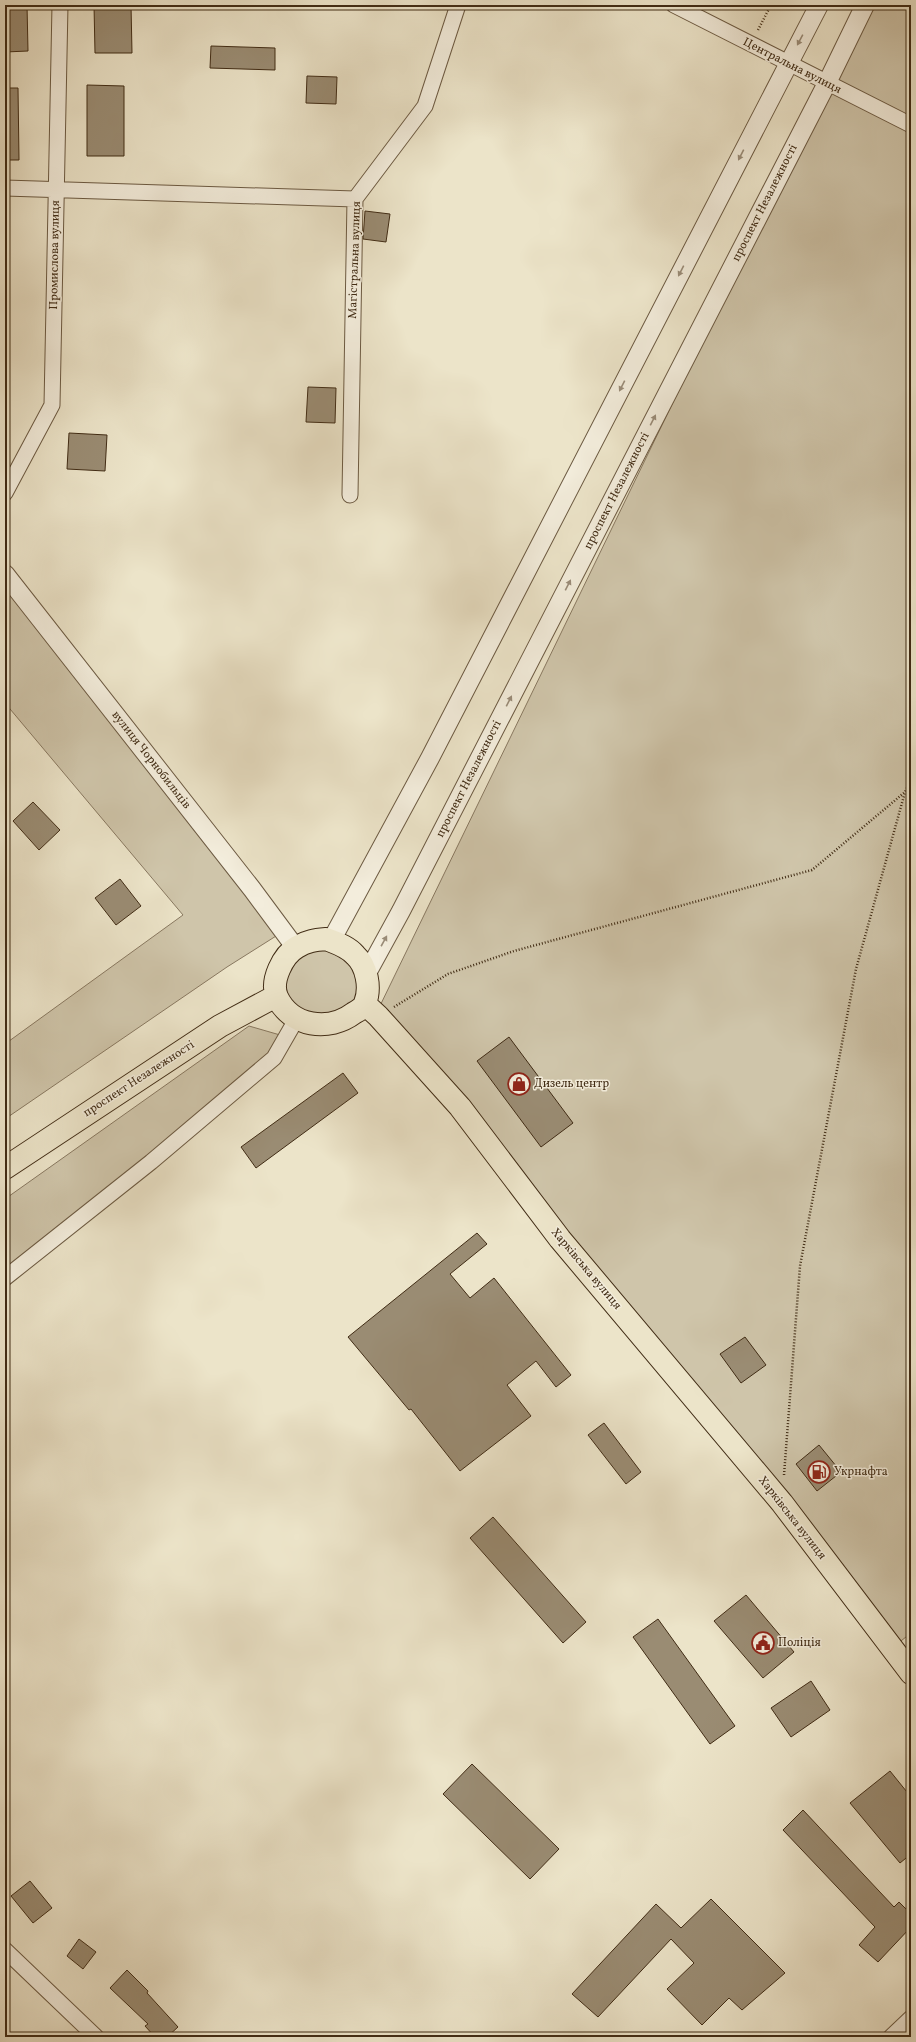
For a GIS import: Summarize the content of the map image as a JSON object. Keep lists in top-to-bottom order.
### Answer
{
  "streets": {
    "main road": ["проспект Незалежності", "Харківська вулиця"],
    "street": [
      "Центральна вулиця",
      "Промислова вулиця",
      "Магістральна вулиця",
      "вулиця Чорнобильців"
    ]
  },
  "crossings": [
    ["Центральна вулиця", "проспект Незалежності"],
    ["проспект Незалежності", "вулиця Чорнобильців"],
    ["проспект Незалежності", "Харківська вулиця"],
    ["вулиця Чорнобильців", "Харківська вулиця"]
  ],
  "places": {
    "shop": ["Дизель центр"],
    "fuel station": ["Укрнафта"],
    "public building": ["Поліція"]
  }
}
